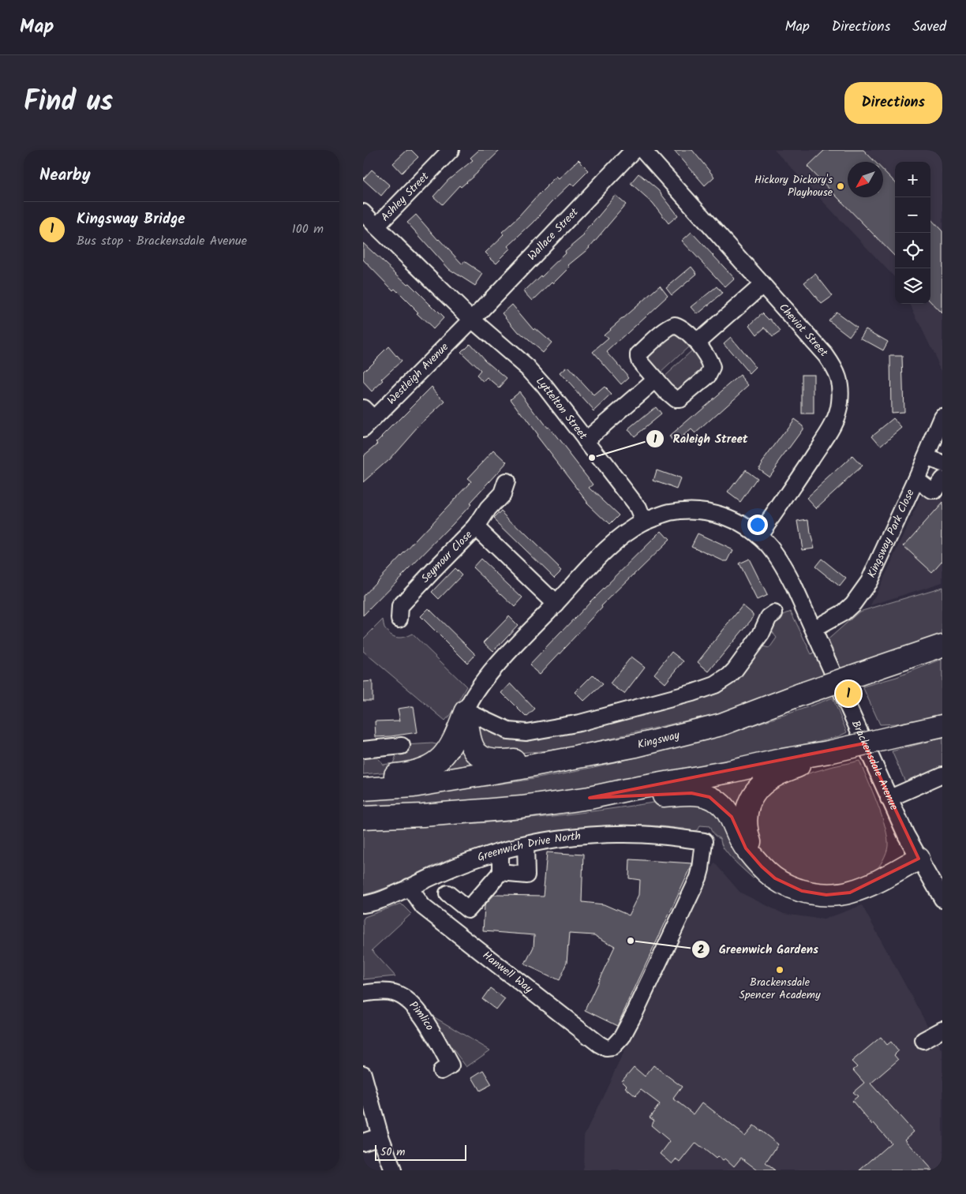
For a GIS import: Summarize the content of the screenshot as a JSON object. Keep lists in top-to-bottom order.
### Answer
{
  "streets": {
    "highway": ["Kingsway"],
    "street": [
      "Ashley Street",
      "Wallace Street",
      "Cheviot Street",
      "Westleigh Avenue",
      "Lyttelton Street",
      "Kingsway Park Close",
      "Seymour Close",
      "Brackensdale Avenue",
      "Greenwich Drive North",
      "Hanwell Way",
      "Pimlico"
    ]
  },
  "crossings": [
    ["Ashley Street", "Lyttelton Street"],
    ["Wallace Street", "Westleigh Avenue"],
    ["Wallace Street", "Lyttelton Street"],
    ["Westleigh Avenue", "Lyttelton Street"],
    ["Kingsway Park Close", "Brackensdale Avenue"],
    ["Greenwich Drive North", "Hanwell Way"]
  ],
  "places": [
    "Hickory Dickory's Playhouse",
    "Raleigh Street",
    "Greenwich Gardens",
    "Brackensdale Spencer Academy"
  ],
  "scale_bar": "50 m",
  "north": "bottom left",
  "page": {
    "header": "Map",
    "nav": ["Map", "Directions", "Saved"],
    "title": "Find us",
    "buttons": "Directions",
    "heading": "Nearby",
    "map_buttons": ["+", "−"],
    "list": [
      {
        "mark": "1",
        "name": "Kingsway Bridge",
        "note": "Bus stop · Brackensdale Avenue",
        "value": "100 m"
      }
    ],
    "pins": "1",
    "scale": "50 m"
  }
}
